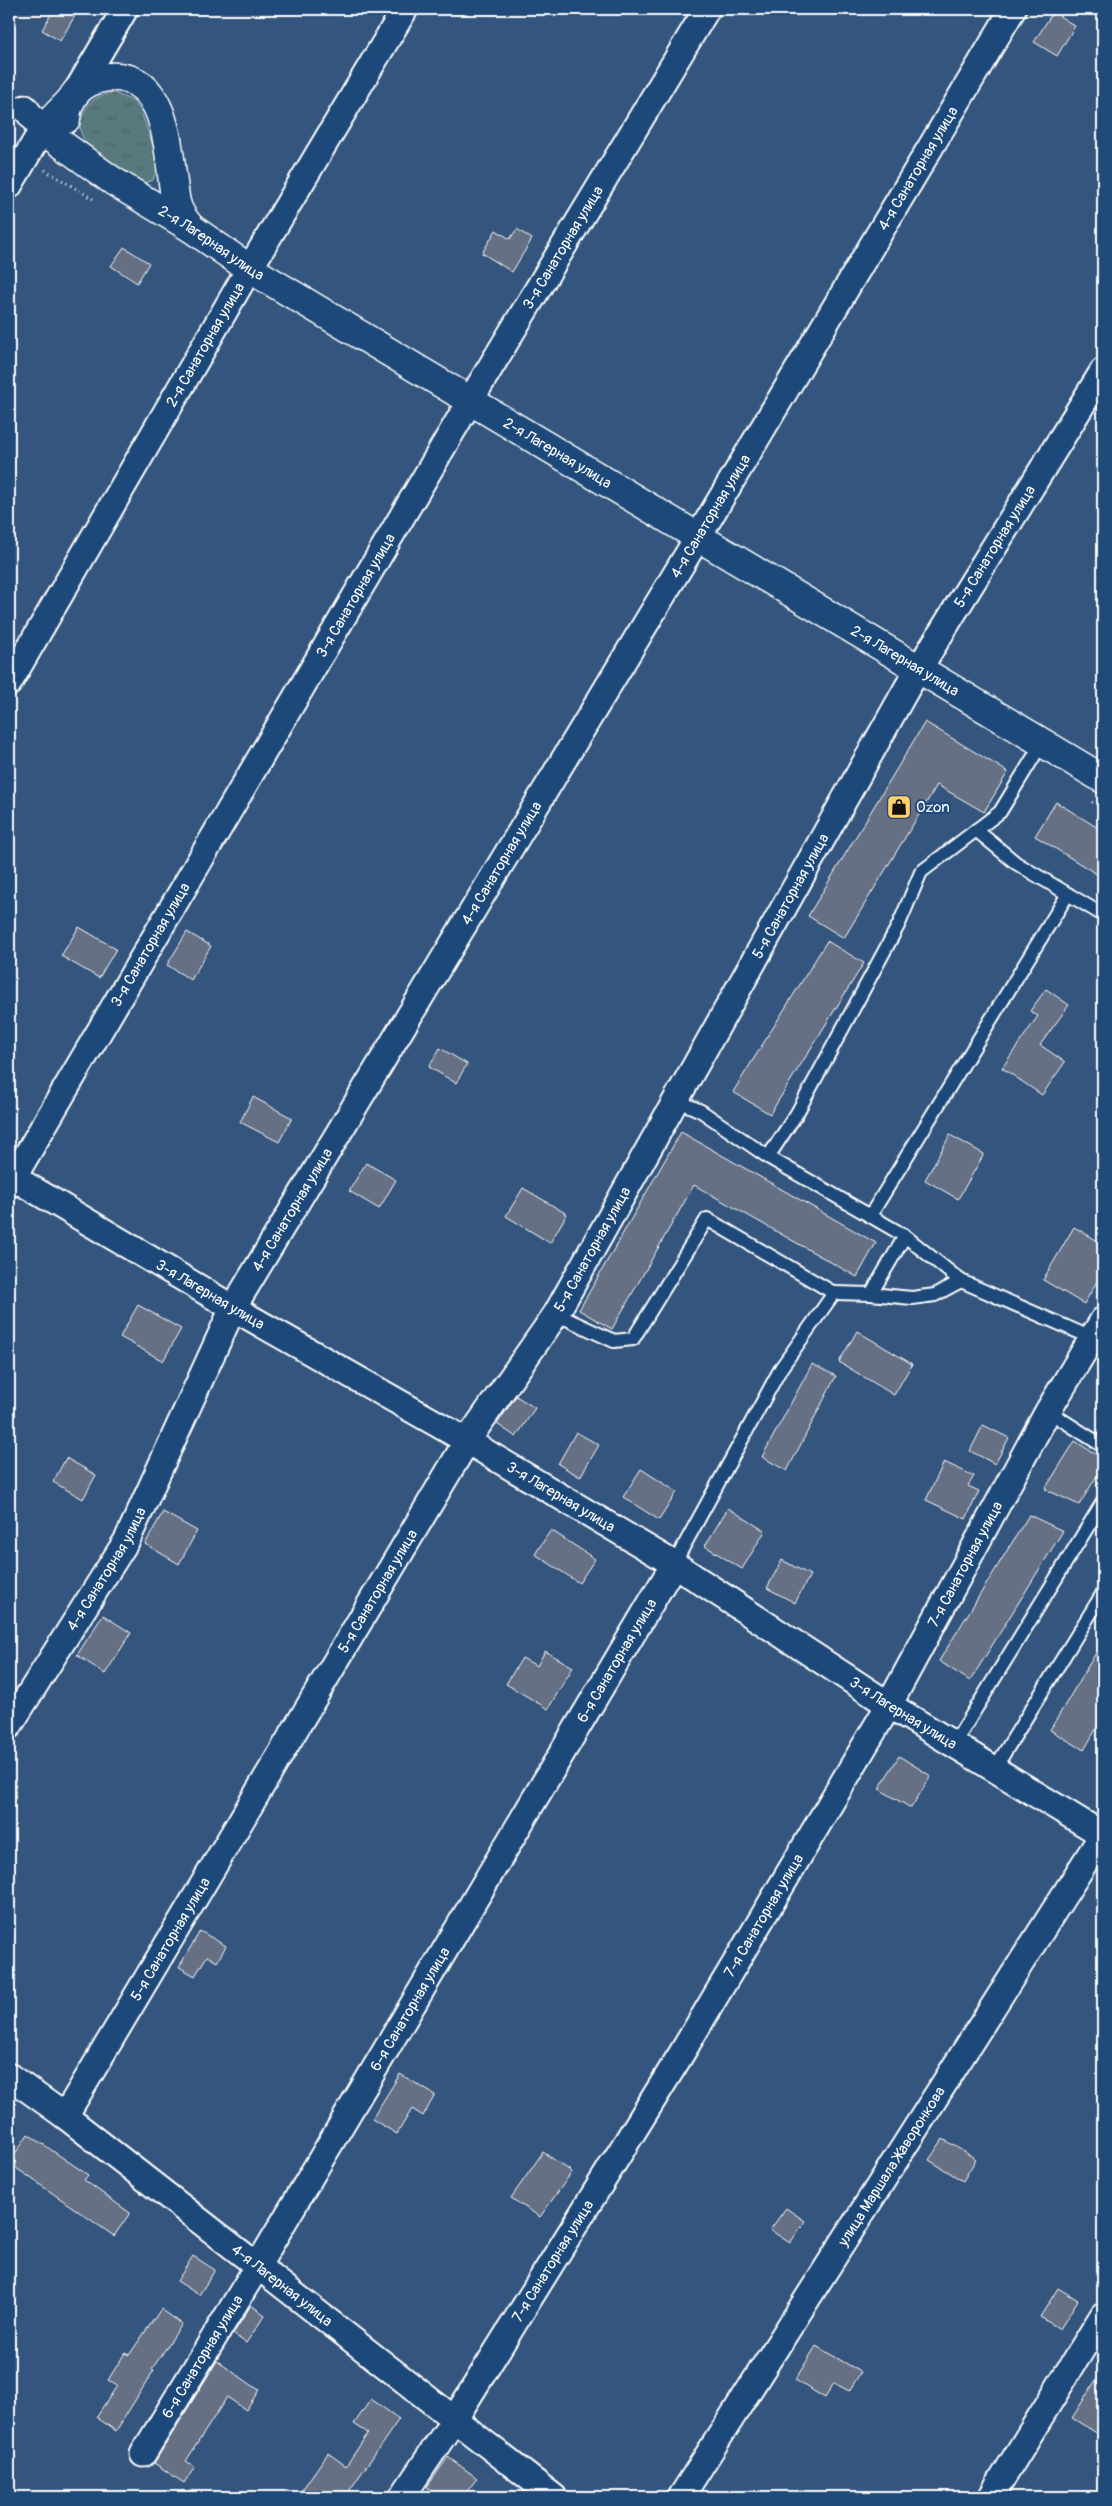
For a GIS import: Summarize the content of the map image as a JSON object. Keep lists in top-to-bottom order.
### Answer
{
  "streets": {
    "street": [
      "4-я Санаторная улица",
      "2-я Лагерная улица",
      "3-я Санаторная улица",
      "2-я Санаторная улица",
      "5-я Санаторная улица",
      "3-я Лагерная улица",
      "7-я Санаторная улица",
      "6-я Санаторная улица",
      "улица Маршала Жаворонкова",
      "4-я Лагерная улица"
    ]
  },
  "crossings": [
    ["4-я Санаторная улица", "2-я Лагерная улица"],
    ["4-я Санаторная улица", "3-я Лагерная улица"],
    ["2-я Лагерная улица", "3-я Санаторная улица"],
    ["2-я Лагерная улица", "2-я Санаторная улица"],
    ["2-я Лагерная улица", "5-я Санаторная улица"],
    ["3-я Санаторная улица", "3-я Лагерная улица"],
    ["5-я Санаторная улица", "3-я Лагерная улица"],
    ["5-я Санаторная улица", "4-я Лагерная улица"],
    ["3-я Лагерная улица", "7-я Санаторная улица"],
    ["3-я Лагерная улица", "6-я Санаторная улица"],
    ["3-я Лагерная улица", "улица Маршала Жаворонкова"],
    ["7-я Санаторная улица", "4-я Лагерная улица"],
    ["6-я Санаторная улица", "4-я Лагерная улица"]
  ],
  "places": {
    "shop": ["Ozon"]
  }
}
